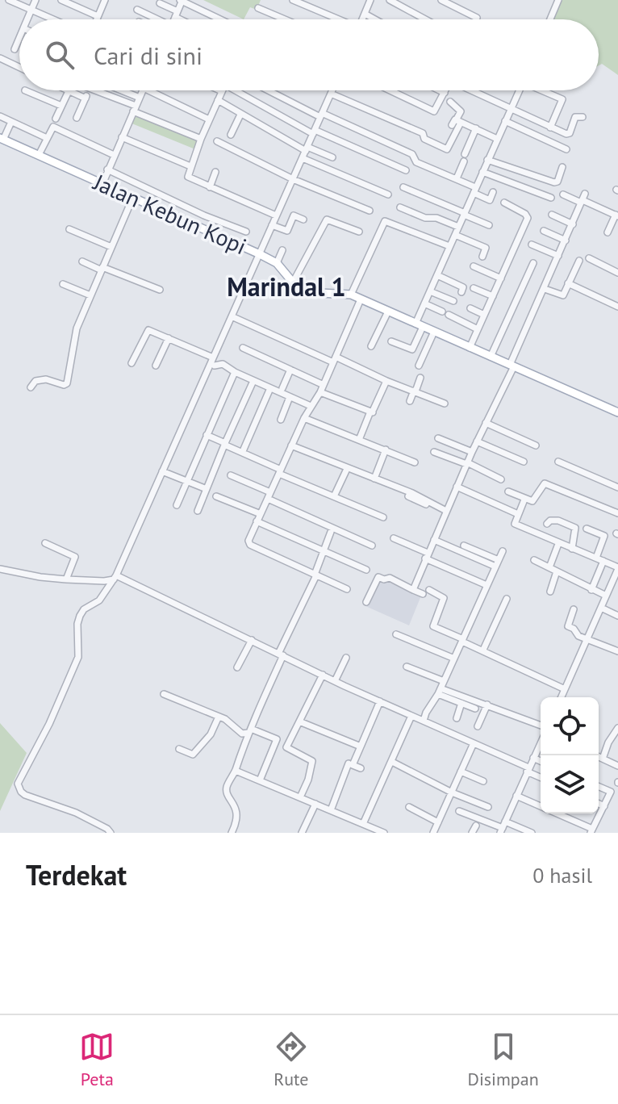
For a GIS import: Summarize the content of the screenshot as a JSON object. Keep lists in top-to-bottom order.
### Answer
{
  "streets": {
    "main road": ["Jalan Kebun Kopi"]
  },
  "districts": ["Marindal 1"],
  "page": {
    "search": "Cari di sini",
    "heading": ["Terdekat", "0 hasil"],
    "nav": ["Peta", "Rute", "Disimpan"]
  }
}
